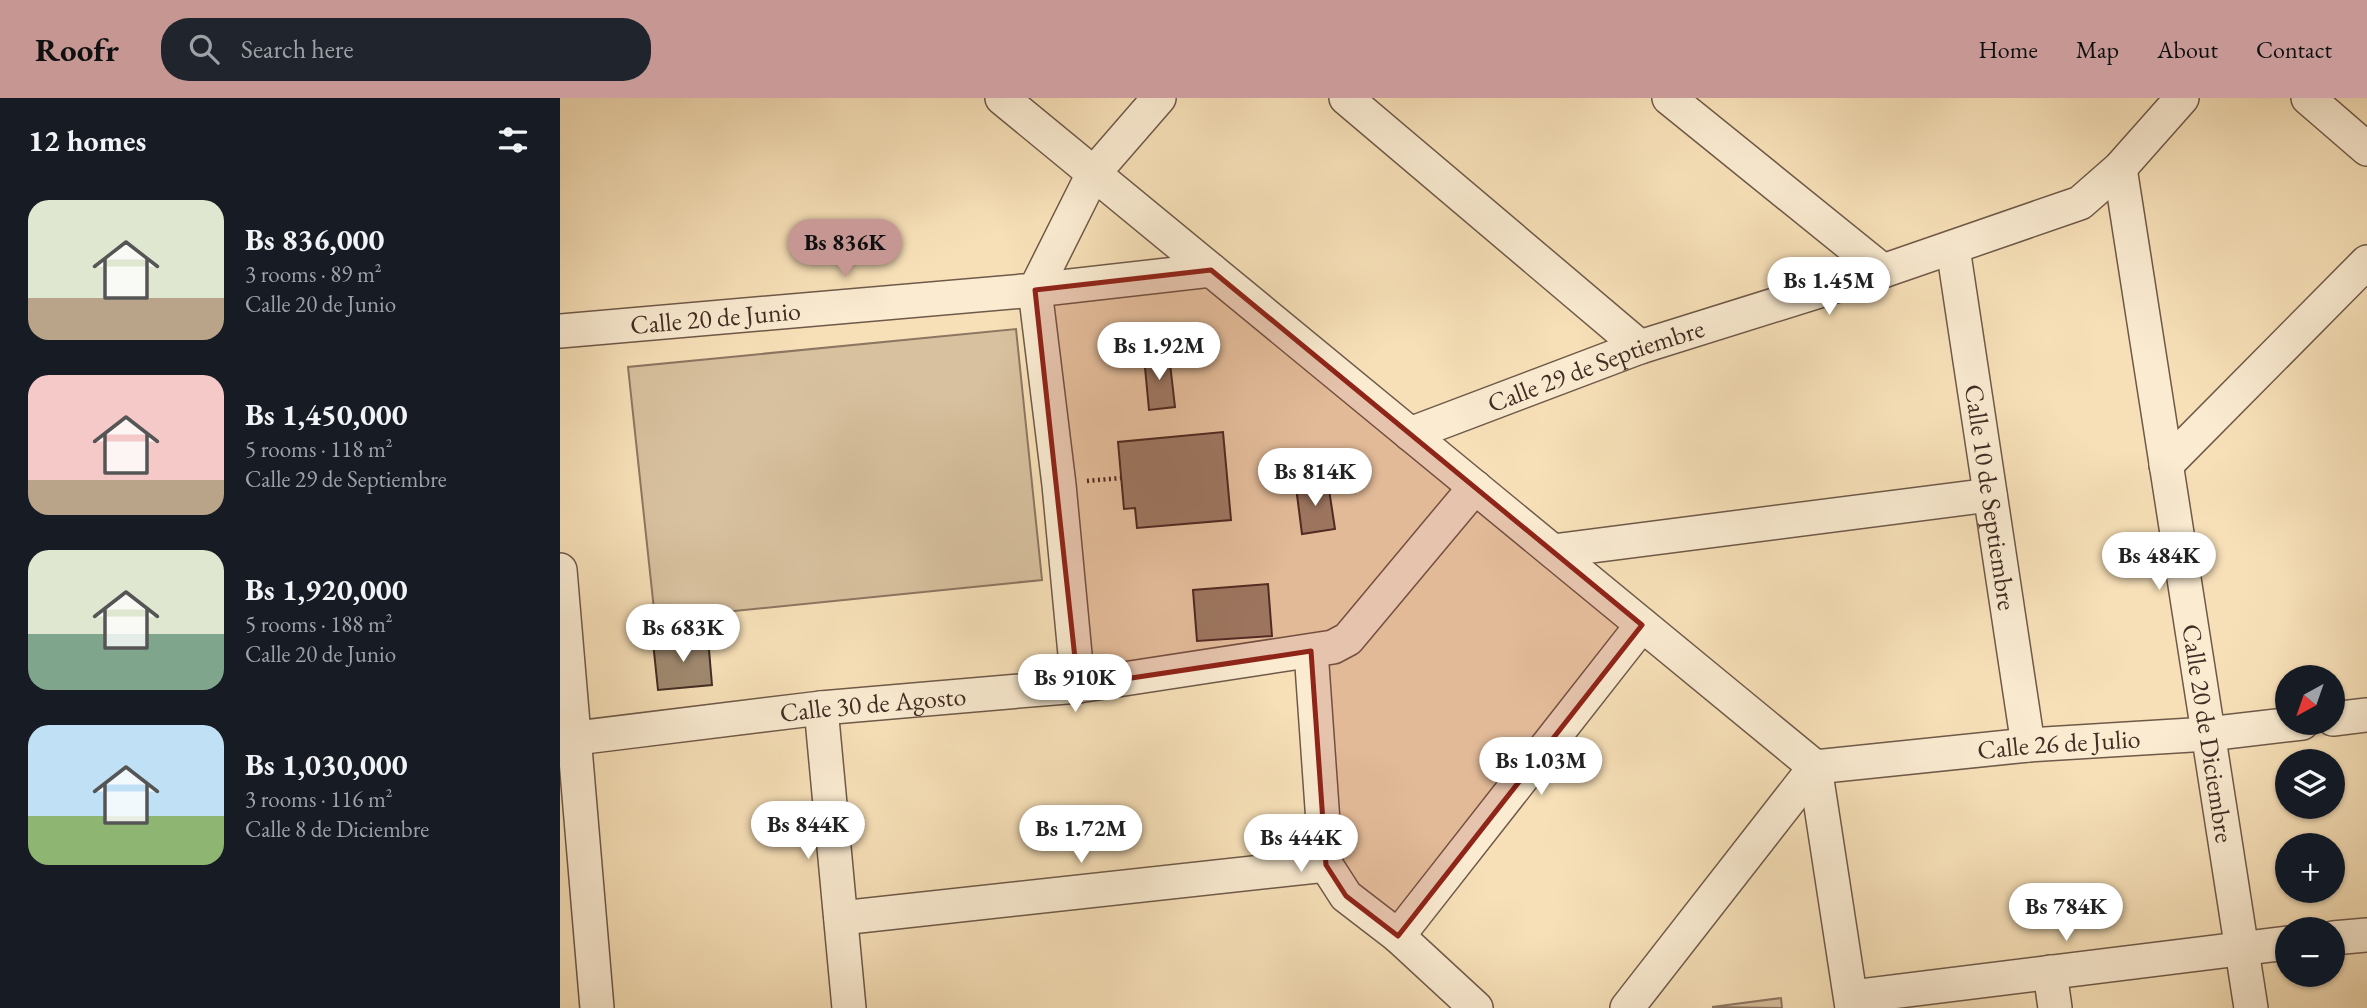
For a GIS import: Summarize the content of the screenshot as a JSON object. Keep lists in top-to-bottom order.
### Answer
{
  "streets": {
    "street": [
      "Calle 20 de Junio",
      "Calle 29 de Septiembre",
      "Calle 10 de Septiembre",
      "Calle 30 de Agosto",
      "Calle 20 de Diciembre",
      "Calle 26 de Julio"
    ]
  },
  "crossings": [
    ["Calle 29 de Septiembre", "Calle 10 de Septiembre"],
    ["Calle 29 de Septiembre", "Calle 20 de Diciembre"],
    ["Calle 10 de Septiembre", "Calle 26 de Julio"],
    ["Calle 20 de Diciembre", "Calle 26 de Julio"]
  ],
  "north": "bottom left",
  "page": {
    "header": "Roofr",
    "search": "Search here",
    "nav": [
      "Home",
      "Map",
      "About",
      "Contact"
    ],
    "heading": "12 homes",
    "list": [
      {
        "name": "Bs 836,000",
        "note": "3 rooms · 89 m² · Calle 20 de Junio"
      },
      {
        "name": "Bs 1,450,000",
        "note": "5 rooms · 118 m² · Calle 29 de Septiembre"
      },
      {
        "name": "Bs 1,920,000",
        "note": "5 rooms · 188 m² · Calle 20 de Junio"
      },
      {
        "name": "Bs 1,030,000",
        "note": "3 rooms · 116 m² · Calle 8 de Diciembre"
      }
    ],
    "price": [
      "Bs 836K",
      "Bs 1.45M",
      "Bs 1.92M",
      "Bs 814K",
      "Bs 484K",
      "Bs 683K",
      "Bs 910K",
      "Bs 1.03M",
      "Bs 844K",
      "Bs 1.72M",
      "Bs 444K",
      "Bs 784K"
    ],
    "map_buttons": ["+", "−"]
  }
}
